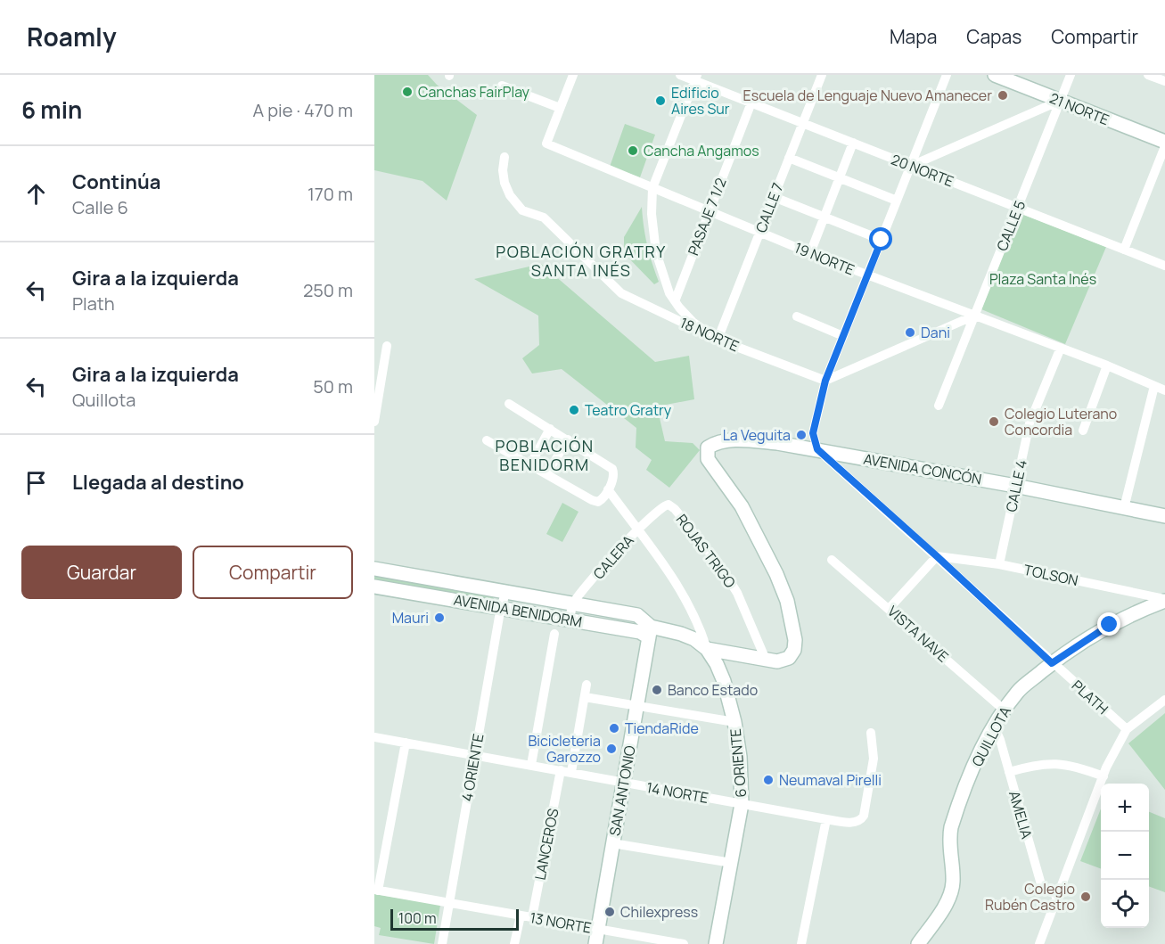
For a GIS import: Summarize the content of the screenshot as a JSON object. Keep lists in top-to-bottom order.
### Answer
{
  "streets": {
    "main road": [
      "21 NORTE",
      "AVENIDA CONCÓN",
      "AVENIDA BENIDORM",
      "QUILLOTA",
      "6 ORIENTE",
      "SAN ANTONIO"
    ],
    "street": [
      "20 NORTE",
      "CALLE 7",
      "PASAJE 7 1/2",
      "CALLE 5",
      "19 NORTE",
      "18 NORTE",
      "CALLE 4",
      "ROJAS TRIGO",
      "CALERA",
      "TOLSON",
      "VISTA NAVE",
      "PLATH",
      "4 ORIENTE",
      "14 NORTE",
      "AMELIA",
      "LANCEROS",
      "13 NORTE"
    ]
  },
  "crossings": [
    ["21 NORTE", "CALLE 5"],
    ["20 NORTE", "CALLE 7"],
    ["20 NORTE", "PASAJE 7 1/2"],
    ["20 NORTE", "CALLE 5"],
    ["CALLE 7", "19 NORTE"],
    ["CALLE 7", "18 NORTE"],
    ["PASAJE 7 1/2", "19 NORTE"],
    ["CALLE 5", "19 NORTE"],
    ["19 NORTE", "CALLE 4"],
    ["AVENIDA CONCÓN", "CALLE 4"],
    ["AVENIDA CONCÓN", "ROJAS TRIGO"],
    ["AVENIDA CONCÓN", "AVENIDA BENIDORM"],
    ["AVENIDA CONCÓN", "PLATH"],
    ["AVENIDA CONCÓN", "6 ORIENTE"],
    ["CALLE 4", "TOLSON"],
    ["ROJAS TRIGO", "CALERA"],
    ["CALERA", "AVENIDA BENIDORM"],
    ["TOLSON", "PLATH"],
    ["TOLSON", "QUILLOTA"],
    ["AVENIDA BENIDORM", "6 ORIENTE"],
    ["AVENIDA BENIDORM", "4 ORIENTE"],
    ["AVENIDA BENIDORM", "SAN ANTONIO"],
    ["VISTA NAVE", "QUILLOTA"],
    ["PLATH", "QUILLOTA"],
    ["QUILLOTA", "AMELIA"],
    ["6 ORIENTE", "14 NORTE"],
    ["4 ORIENTE", "14 NORTE"],
    ["4 ORIENTE", "13 NORTE"],
    ["SAN ANTONIO", "14 NORTE"],
    ["SAN ANTONIO", "13 NORTE"],
    ["14 NORTE", "LANCEROS"],
    ["LANCEROS", "13 NORTE"]
  ],
  "districts": ["POBLACIÓN GRATRY SANTA INÉS", "POBLACIÓN BENIDORM"],
  "parks": ["Plaza Santa Inés"],
  "places": [
    "Canchas FairPlay",
    "Escuela de Lenguaje Nuevo Amanecer",
    "Edificio Aires Sur",
    "Cancha Angamos",
    "Dani",
    "Teatro Gratry",
    "Colegio Luterano Concordia",
    "La Veguita",
    "Mauri",
    "Banco Estado",
    "TiendaRide",
    "Bicicleteria Garozzo",
    "Neumaval Pirelli",
    "Colegio Rubén Castro",
    "Chilexpress"
  ],
  "scale_bar": "100 m",
  "page": {
    "header": "Roamly",
    "nav": ["Mapa", "Capas", "Compartir"],
    "heading": ["6 min", "A pie · 470 m"],
    "list": [
      ["Continúa", "Calle 6", "170 m"],
      ["Gira a la izquierda", "Plath", "250 m"],
      ["Gira a la izquierda", "Quillota", "50 m"],
      "Llegada al destino"
    ],
    "buttons": ["Guardar", "Compartir"],
    "map_buttons": ["+", "−"],
    "scale": "100 m"
  }
}
